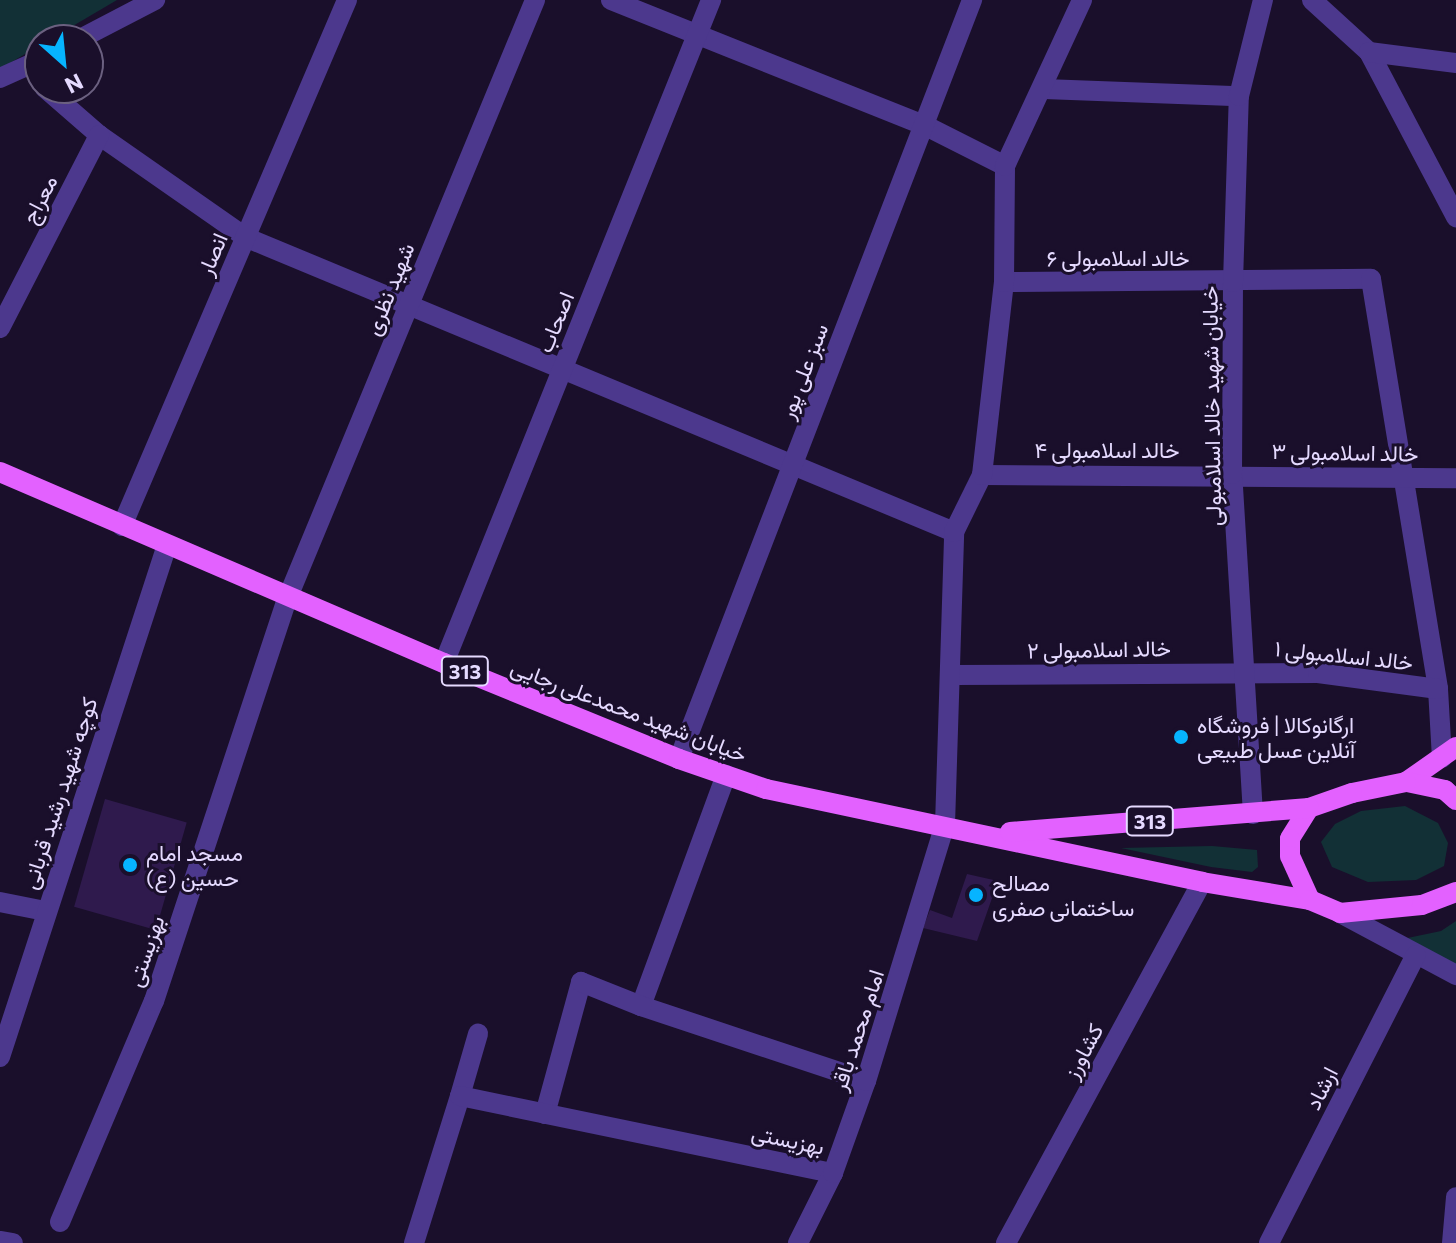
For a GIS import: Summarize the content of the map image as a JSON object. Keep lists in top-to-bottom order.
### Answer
{
  "streets": {
    "main road": ["313", "خیابان شهید محمدعلی رجایی"],
    "street": [
      "معراج",
      "انصار",
      "خالد اسلامبولی ۶",
      "شهید نظری",
      "اصحاب",
      "سبز علی پور",
      "خیابان شهید خالد اسلامبولی",
      "خالد اسلامبولی ۴",
      "خالد اسلامبولی ۳",
      "خالد اسلامبولی ۲",
      "خالد اسلامبولی ۱",
      "کوچه شهید رشید قربانی",
      "بهزیستی",
      "امام محمد باقر",
      "کشاورز",
      "ارشاد"
    ]
  },
  "crossings": [
    ["انصار", "خیابان شهید محمدعلی رجایی"],
    ["خالد اسلامبولی ۶", "خیابان شهید خالد اسلامبولی"],
    ["خالد اسلامبولی ۶", "خالد اسلامبولی ۳"],
    ["شهید نظری", "خیابان شهید محمدعلی رجایی"],
    ["شهید نظری", "بهزیستی"],
    ["اصحاب", "خیابان شهید محمدعلی رجایی"],
    ["سبز علی پور", "خیابان شهید محمدعلی رجایی"],
    ["خیابان شهید خالد اسلامبولی", "خالد اسلامبولی ۴"],
    ["خیابان شهید خالد اسلامبولی", "خالد اسلامبولی ۳"],
    ["خیابان شهید خالد اسلامبولی", "خالد اسلامبولی ۲"],
    ["خیابان شهید خالد اسلامبولی", "خالد اسلامبولی ۱"],
    ["خیابان شهید خالد اسلامبولی", "خیابان شهید محمدعلی رجایی"],
    ["خالد اسلامبولی ۴", "خالد اسلامبولی ۳"],
    ["خالد اسلامبولی ۲", "خالد اسلامبولی ۱"],
    ["خالد اسلامبولی ۲", "امام محمد باقر"],
    ["خیابان شهید محمدعلی رجایی", "کوچه شهید رشید قربانی"],
    ["خیابان شهید محمدعلی رجایی", "بهزیستی"],
    ["خیابان شهید محمدعلی رجایی", "امام محمد باقر"],
    ["خیابان شهید محمدعلی رجایی", "کشاورز"],
    ["بهزیستی", "امام محمد باقر"]
  ],
  "places": ["ارگانوکالا | فروشگاه آنلاین عسل طبیعی", "مسجد امام حسین (ع)", "مصالح ساختمانی صفری"],
  "north": "bottom right"
}
